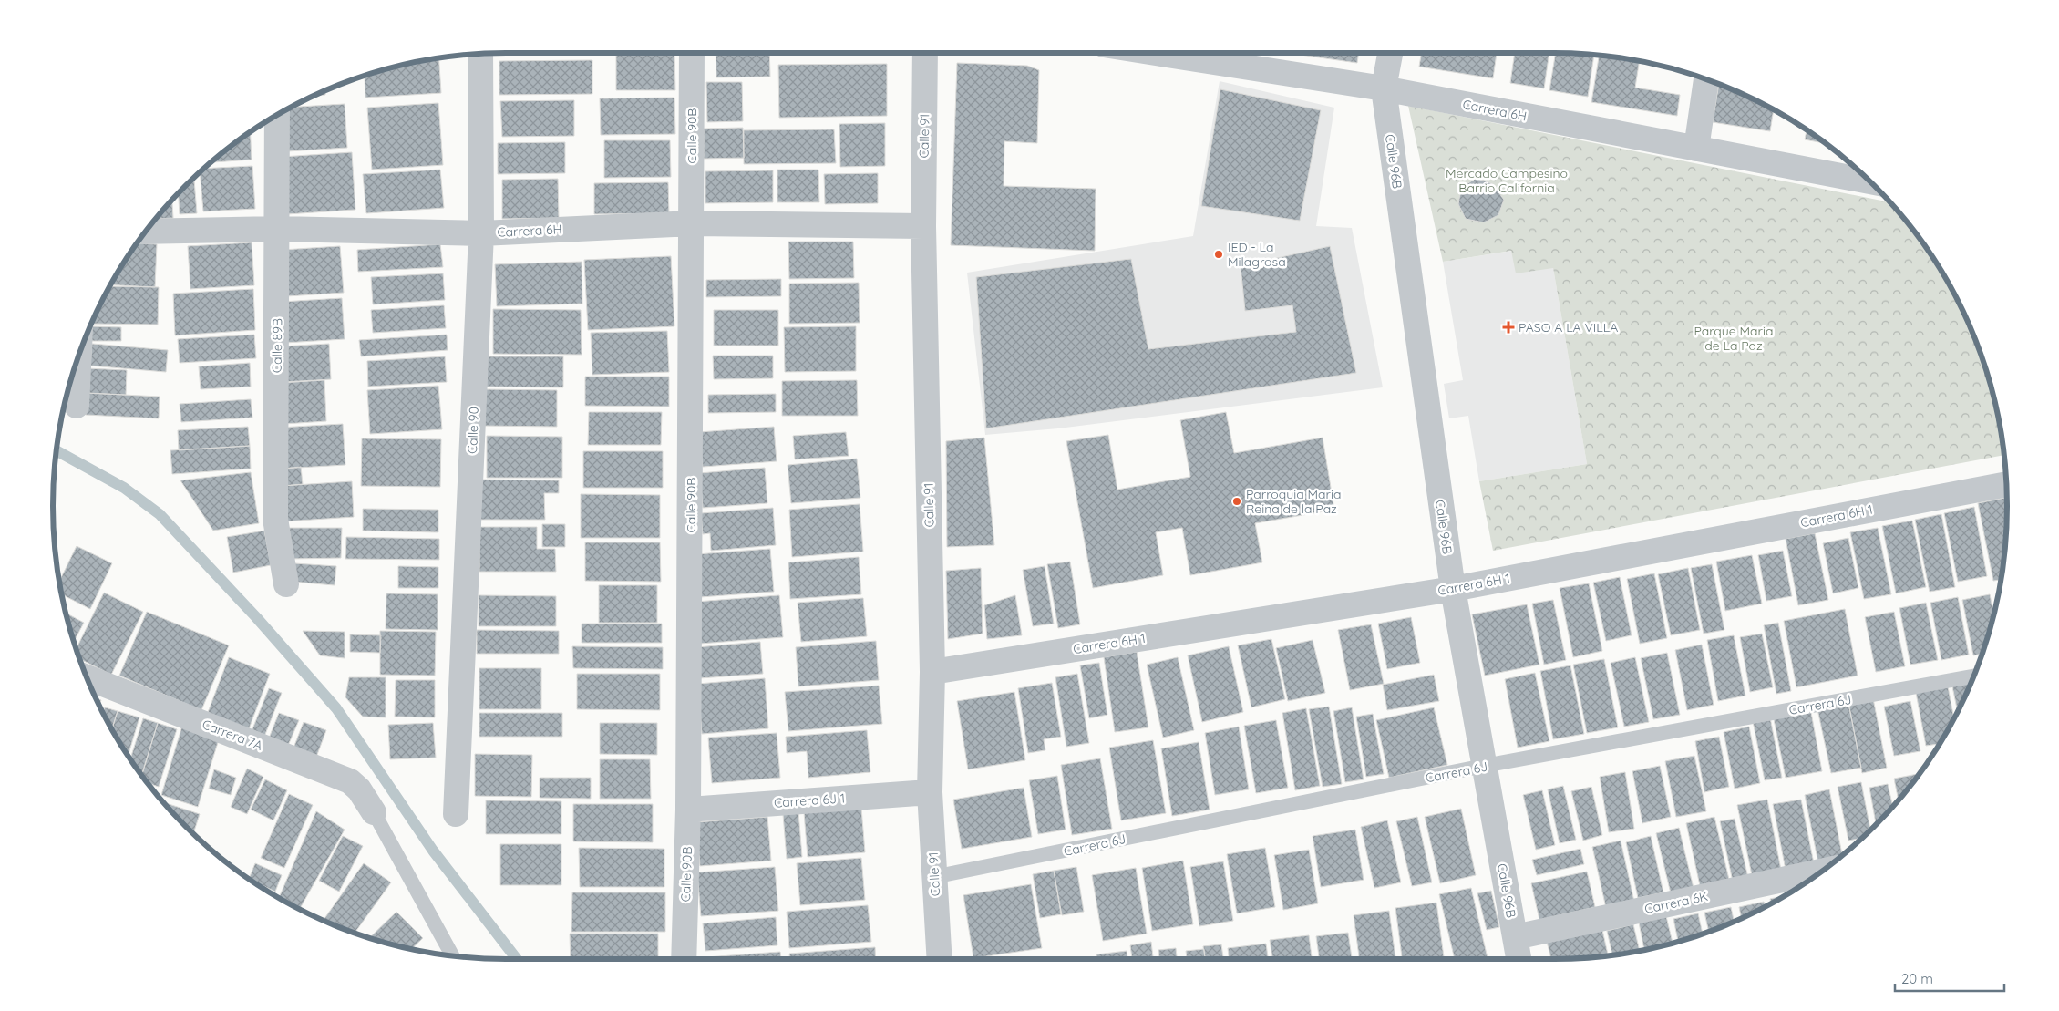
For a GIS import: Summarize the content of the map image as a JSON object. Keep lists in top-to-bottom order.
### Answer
{
  "streets": {
    "street": [
      "Carrera 6H",
      "Calle 90B",
      "Calle 91",
      "Calle 96B",
      "Calle 89B",
      "Calle 90",
      "Carrera 6H 1",
      "Carrera 7A",
      "Carrera 6J 1",
      "Carrera 6K"
    ],
    "lane": ["Carrera 6J"]
  },
  "crossings": [
    ["Carrera 6H", "Calle 90B"],
    ["Carrera 6H", "Calle 91"],
    ["Carrera 6H", "Calle 96B"],
    ["Carrera 6H", "Calle 89B"],
    ["Carrera 6H", "Calle 90"],
    ["Calle 90B", "Carrera 6J 1"],
    ["Calle 91", "Carrera 6H 1"],
    ["Calle 91", "Carrera 6J"],
    ["Calle 91", "Carrera 6J 1"],
    ["Calle 96B", "Carrera 6H 1"],
    ["Calle 96B", "Carrera 6J"],
    ["Calle 96B", "Carrera 6K"]
  ],
  "parks": ["Mercado Campesino Barrio California", "Parque Maria de La Paz"],
  "places": {
    "other": ["IED - La Milagrosa", "Parroquia Maria Reina de la Paz"],
    "health": ["PASO A LA VILLA"]
  },
  "scale_bar": "20 m"
}
